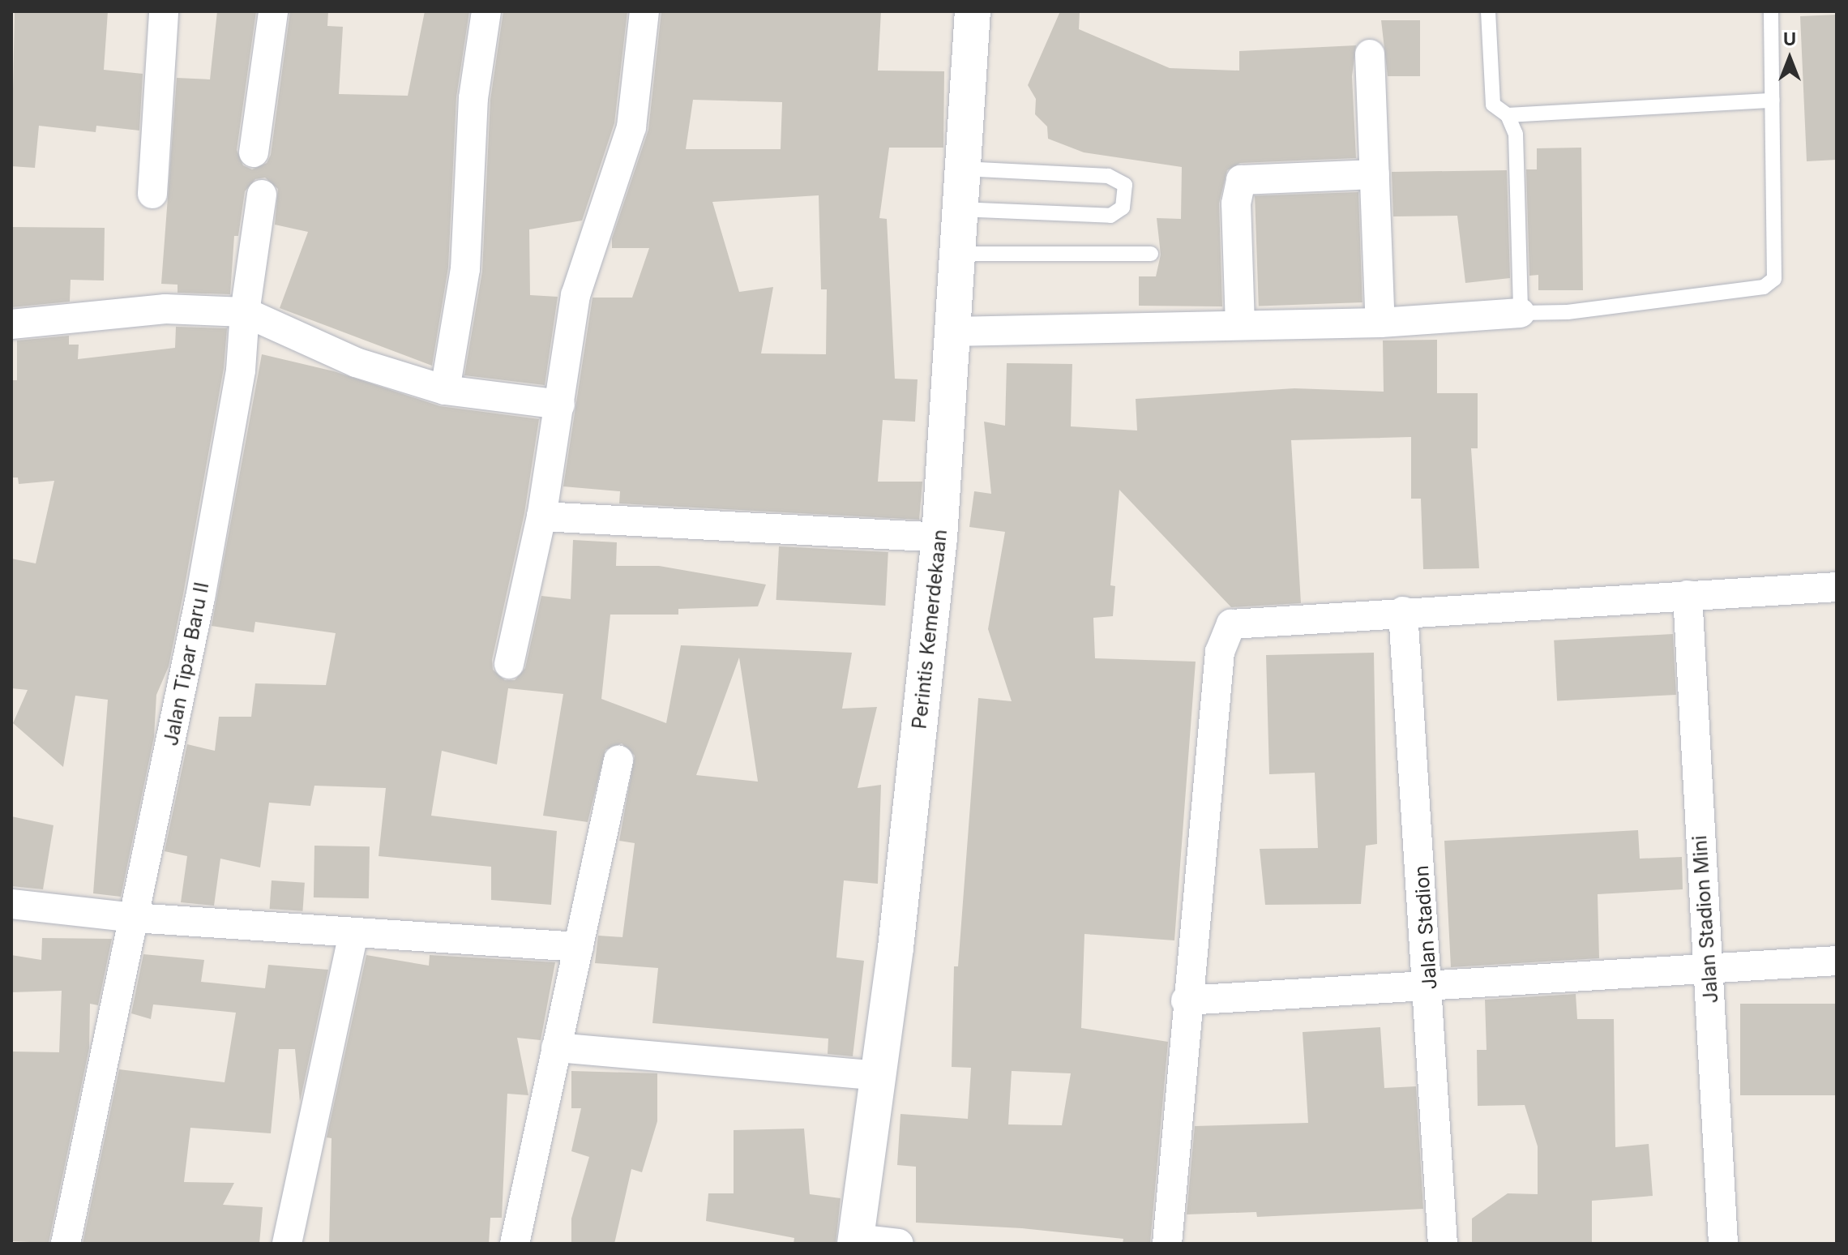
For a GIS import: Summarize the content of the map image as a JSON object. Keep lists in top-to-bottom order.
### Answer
{
  "streets": {
    "street": [
      "Perintis Kemerdekaan",
      "Jalan Tipar Baru II",
      "Jalan Stadion Mini",
      "Jalan Stadion"
    ]
  },
  "north": "top"
}
